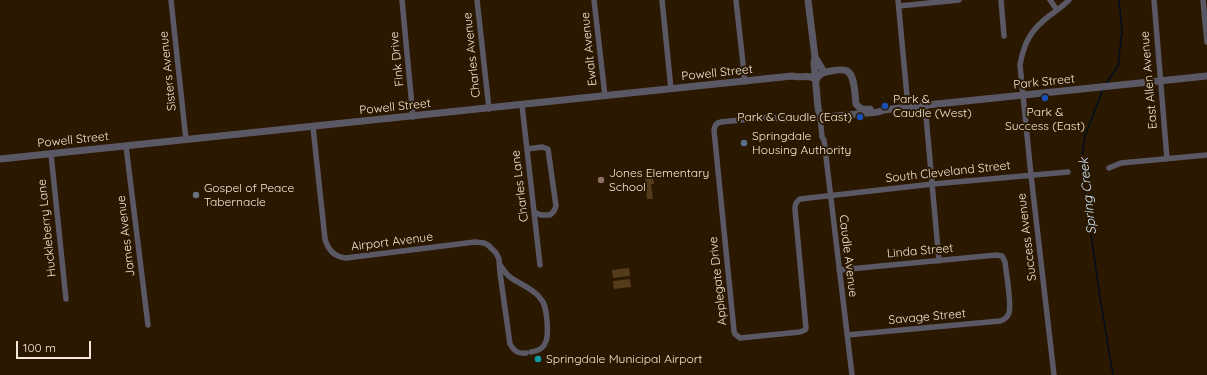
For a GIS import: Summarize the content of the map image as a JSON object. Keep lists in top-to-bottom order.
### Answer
{
  "streets": {
    "street": [
      "Ewalt Avenue",
      "Charles Avenue",
      "Fink Drive",
      "Sisters Avenue",
      "Powell Street",
      "East Allen Avenue",
      "Park Street",
      "South Cleveland Street",
      "Charles Lane",
      "Huckleberry Lane",
      "James Avenue",
      "Success Avenue",
      "Airport Avenue",
      "Linda Street",
      "Caudle Avenue",
      "Applegate Drive",
      "Savage Street"
    ]
  },
  "crossings": [
    ["Ewalt Avenue", "Powell Street"],
    ["Charles Avenue", "Powell Street"],
    ["Fink Drive", "Powell Street"],
    ["Sisters Avenue", "Powell Street"],
    ["Powell Street", "Park Street"],
    ["Powell Street", "Charles Lane"],
    ["Powell Street", "Huckleberry Lane"],
    ["Powell Street", "James Avenue"],
    ["Powell Street", "Airport Avenue"],
    ["Powell Street", "Caudle Avenue"],
    ["Powell Street", "Applegate Drive"],
    ["East Allen Avenue", "Park Street"],
    ["Park Street", "Success Avenue"],
    ["Park Street", "Caudle Avenue"],
    ["Park Street", "Applegate Drive"],
    ["South Cleveland Street", "Success Avenue"],
    ["South Cleveland Street", "Caudle Avenue"],
    ["South Cleveland Street", "Applegate Drive"],
    ["Linda Street", "Caudle Avenue"],
    ["Linda Street", "Savage Street"],
    ["Caudle Avenue", "Applegate Drive"],
    ["Caudle Avenue", "Savage Street"]
  ],
  "water": ["Spring Creek"],
  "places": [
    "Park & Success (East)",
    "Park & Caudle (West)",
    "Park & Caudle (East)",
    "Springdale Housing Authority",
    "Jones Elementary School",
    "Gospel of Peace Tabernacle",
    "Springdale Municipal Airport"
  ],
  "scale_bar": "100 m"
}
